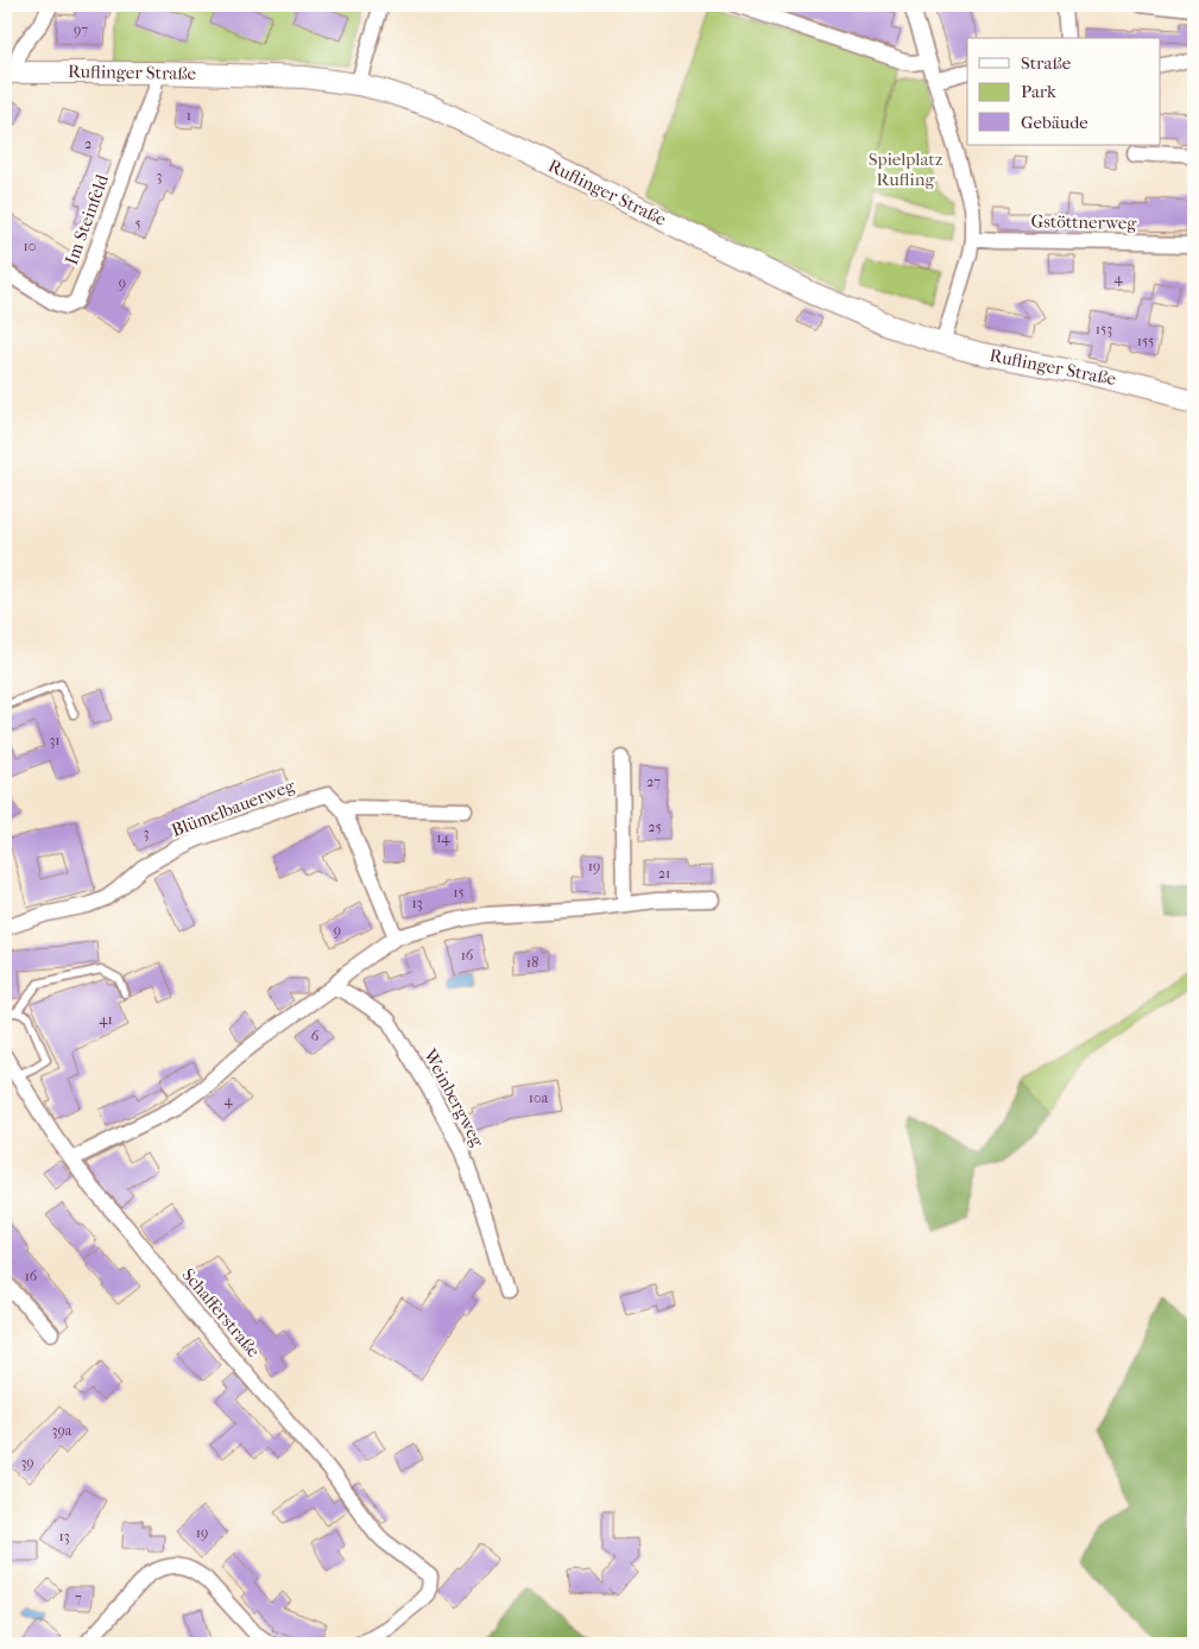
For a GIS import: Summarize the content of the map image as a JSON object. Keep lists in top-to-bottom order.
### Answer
{
  "streets": {
    "street": [
      "Ruflinger Straße",
      "Im Steinfeld",
      "Gstöttnerweg",
      "Blümelbauerweg",
      "Weinbergweg",
      "Schafferstraße"
    ]
  },
  "crossings": [
    ["Ruflinger Straße", "Im Steinfeld"]
  ],
  "parks": ["Spielplatz Rufling"],
  "house_numbers": [
    "97",
    "1",
    "2",
    "3",
    "5",
    "10",
    "4",
    "9",
    "153",
    "155",
    "31",
    "27",
    "25",
    "3",
    "14",
    "19",
    "21",
    "15",
    "13",
    "9",
    "16",
    "18",
    "41",
    "6",
    "10a",
    "4",
    "16",
    "39a",
    "39",
    "19",
    "13",
    "7"
  ],
  "legend": ["Straße", "Park", "Gebäude"]
}
